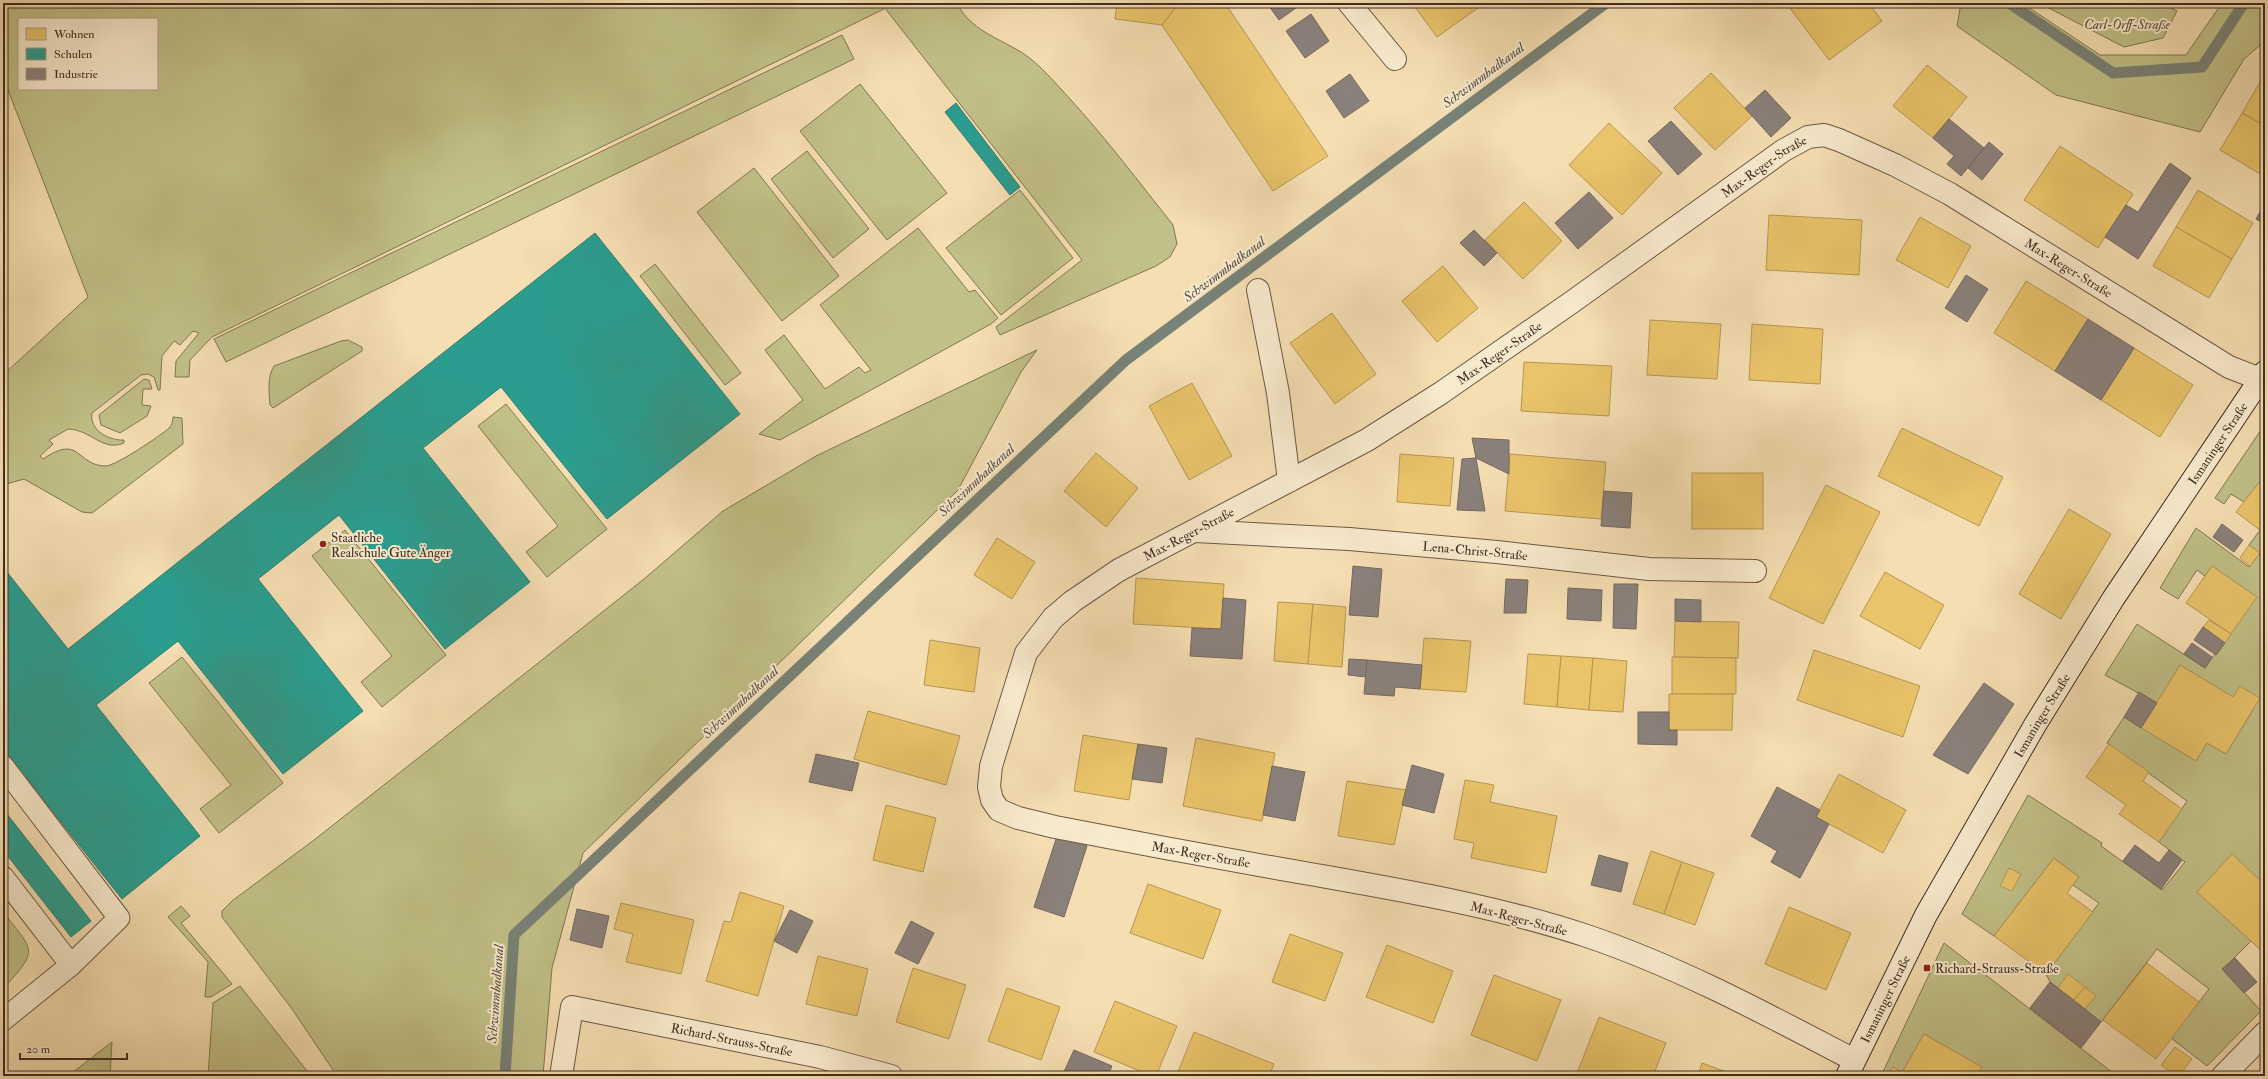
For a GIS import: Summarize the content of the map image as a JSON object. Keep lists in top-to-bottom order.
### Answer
{
  "streets": {
    "street": [
      "Max-Reger-Straße",
      "Ismaninger Straße",
      "Lena-Christ-Straße",
      "Richard-Strauss-Straße"
    ]
  },
  "crossings": [
    ["Max-Reger-Straße", "Ismaninger Straße"],
    ["Max-Reger-Straße", "Lena-Christ-Straße"]
  ],
  "water": ["Schwimmbadkanal"],
  "parks": ["Carl-Orff-Straße"],
  "places": {
    "other": ["Staatliche Realschule Gute Änger"],
    "transit": ["Richard-Strauss-Straße"]
  },
  "legend": ["Wohnen", "Schulen", "Industrie"],
  "scale_bar": "20 m"
}
